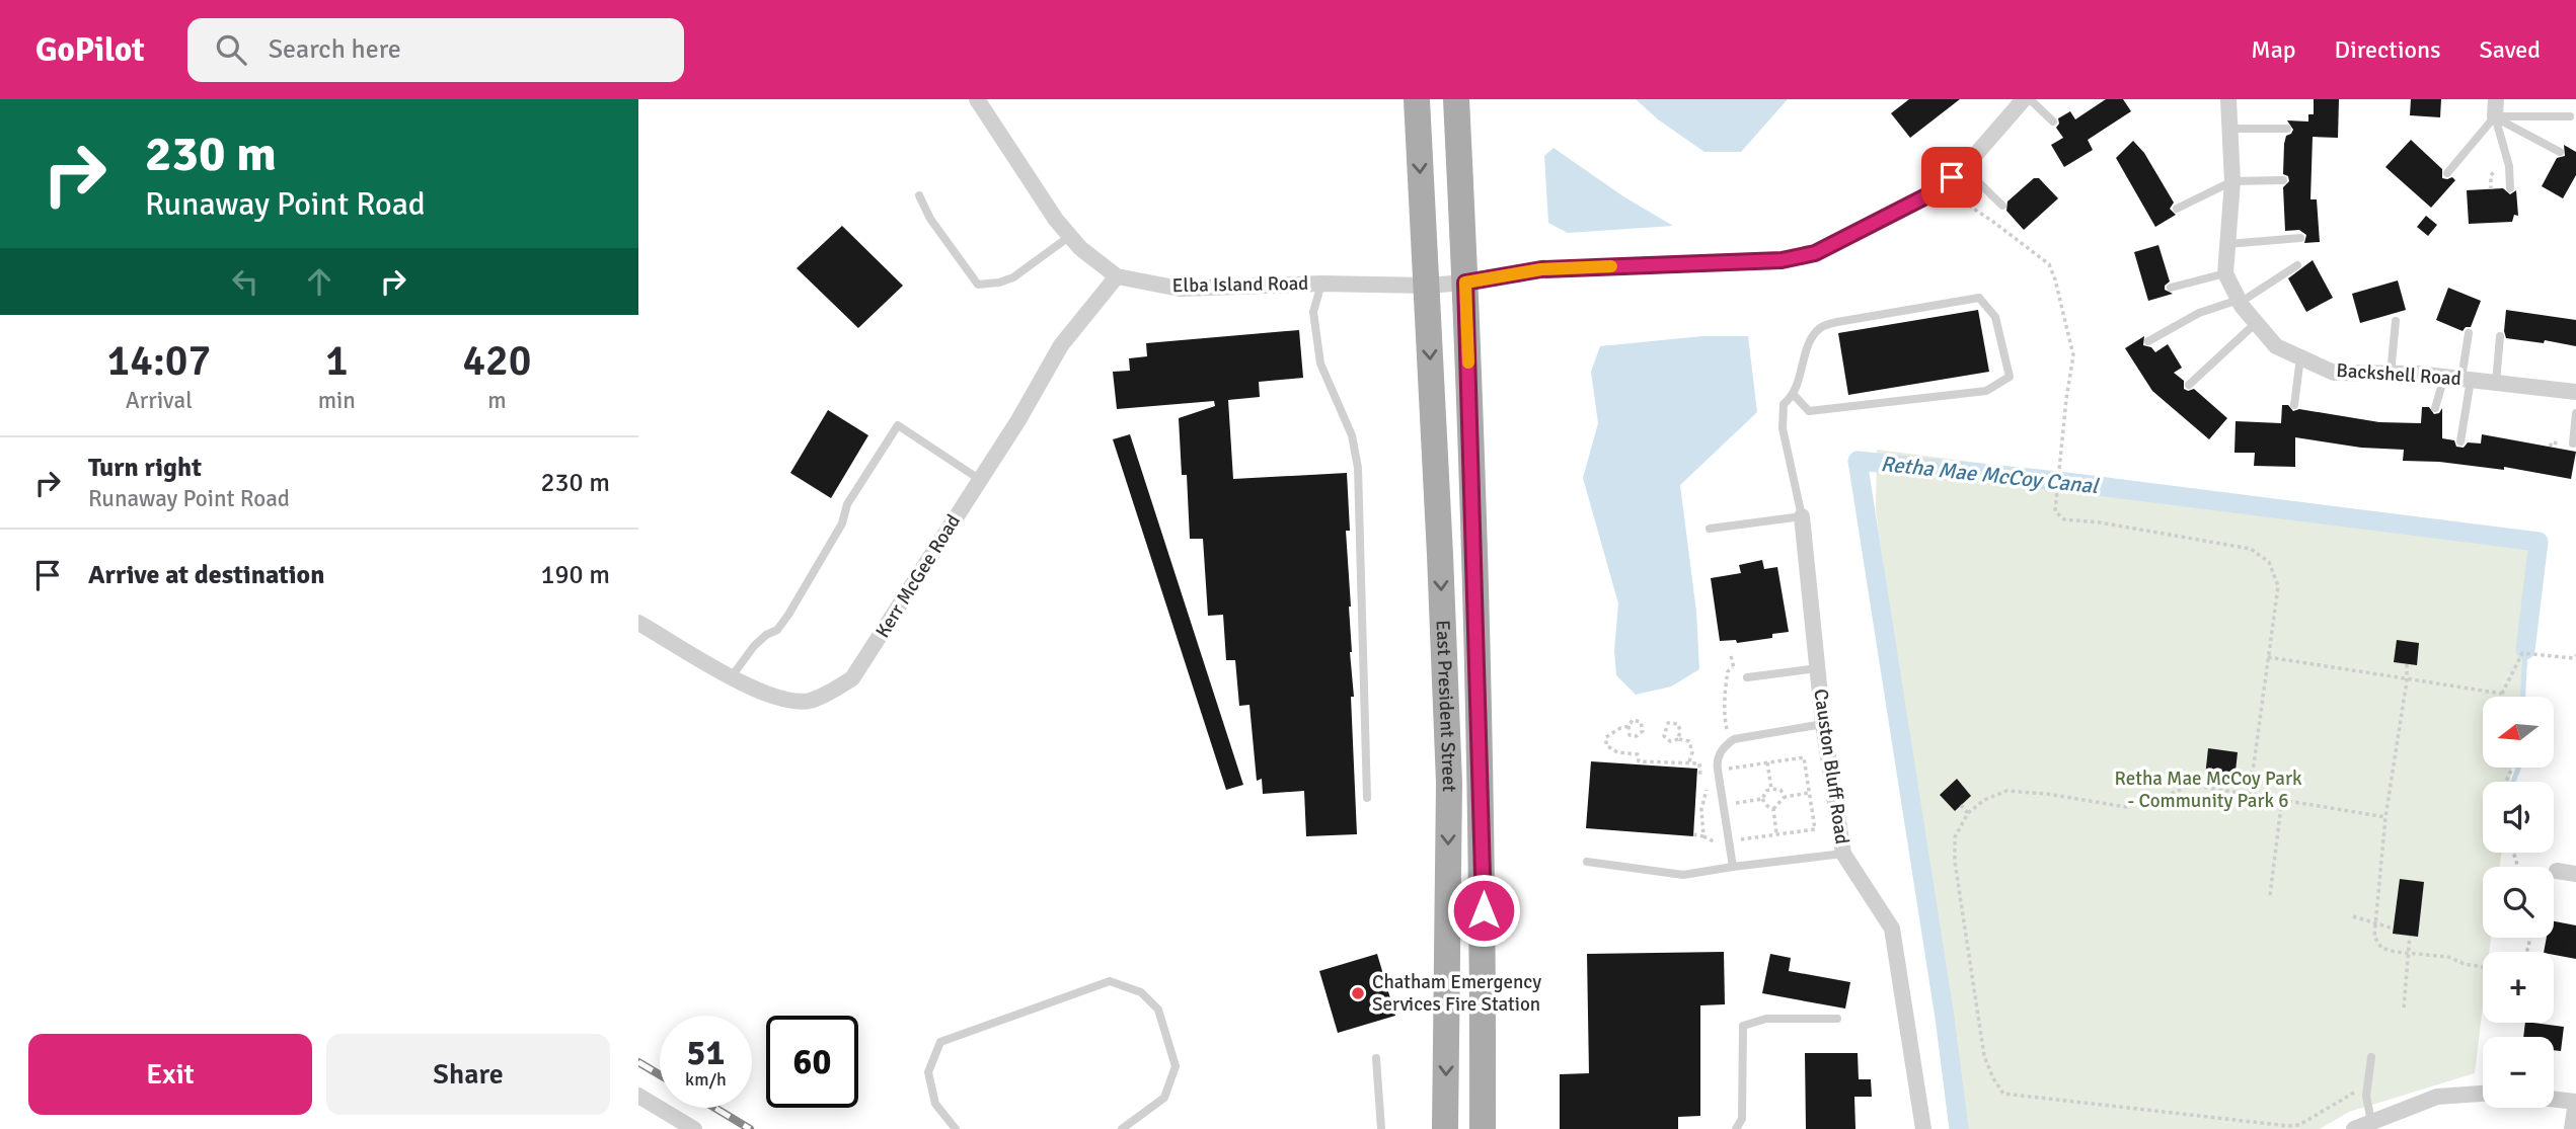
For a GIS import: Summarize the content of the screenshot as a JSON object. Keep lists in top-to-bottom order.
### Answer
{
  "streets": {
    "main road": ["East President Street"],
    "street": [
      "Elba Island Road",
      "Backshell Road",
      "Kerr McGee Road",
      "Causton Bluff Road"
    ]
  },
  "crossings": [
    ["Elba Island Road", "Kerr McGee Road"],
    ["Elba Island Road", "East President Street"]
  ],
  "water": ["Retha Mae McCoy Canal"],
  "parks": ["Retha Mae McCoy Park - Community Park 6"],
  "places": ["Chatham Emergency Services Fire Station"],
  "north": "left",
  "page": {
    "header": "GoPilot",
    "search": "Search here",
    "nav": ["Map", "Directions", "Saved"],
    "turn": ["230 m", "Runaway Point Road"],
    "eta": [
      "14:07",
      "Arrival",
      "1",
      "min",
      "420",
      "m"
    ],
    "list": [
      {
        "name": "Turn right",
        "note": "Runaway Point Road",
        "value": "230 m"
      },
      {
        "name": "Arrive at destination",
        "value": "190 m"
      }
    ],
    "map_buttons": ["+", "−"],
    "speed": "51 km/h",
    "limit": "60",
    "buttons": ["Exit", "Share"]
  }
}
